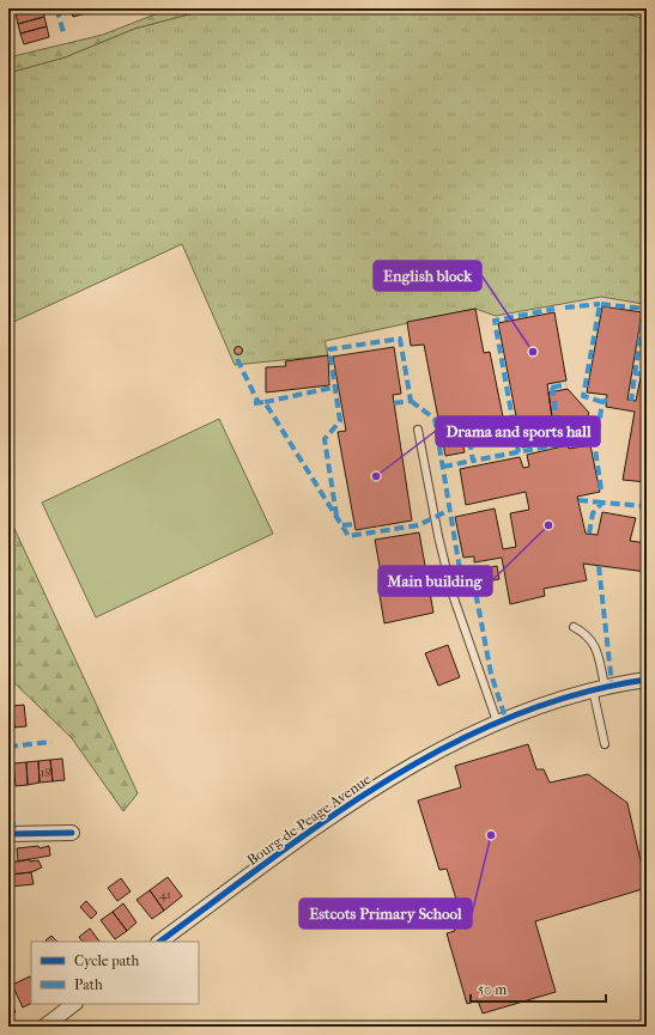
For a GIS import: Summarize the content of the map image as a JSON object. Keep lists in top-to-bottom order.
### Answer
{
  "streets": {
    "street": ["Bourg-de-Peage Avenue"]
  },
  "places": [
    "English block",
    "Drama and sports hall",
    "Main building",
    "Estcots Primary School"
  ],
  "house_numbers": ["18", "41"],
  "legend": ["Cycle path", "Path"],
  "scale_bar": "50 m"
}
